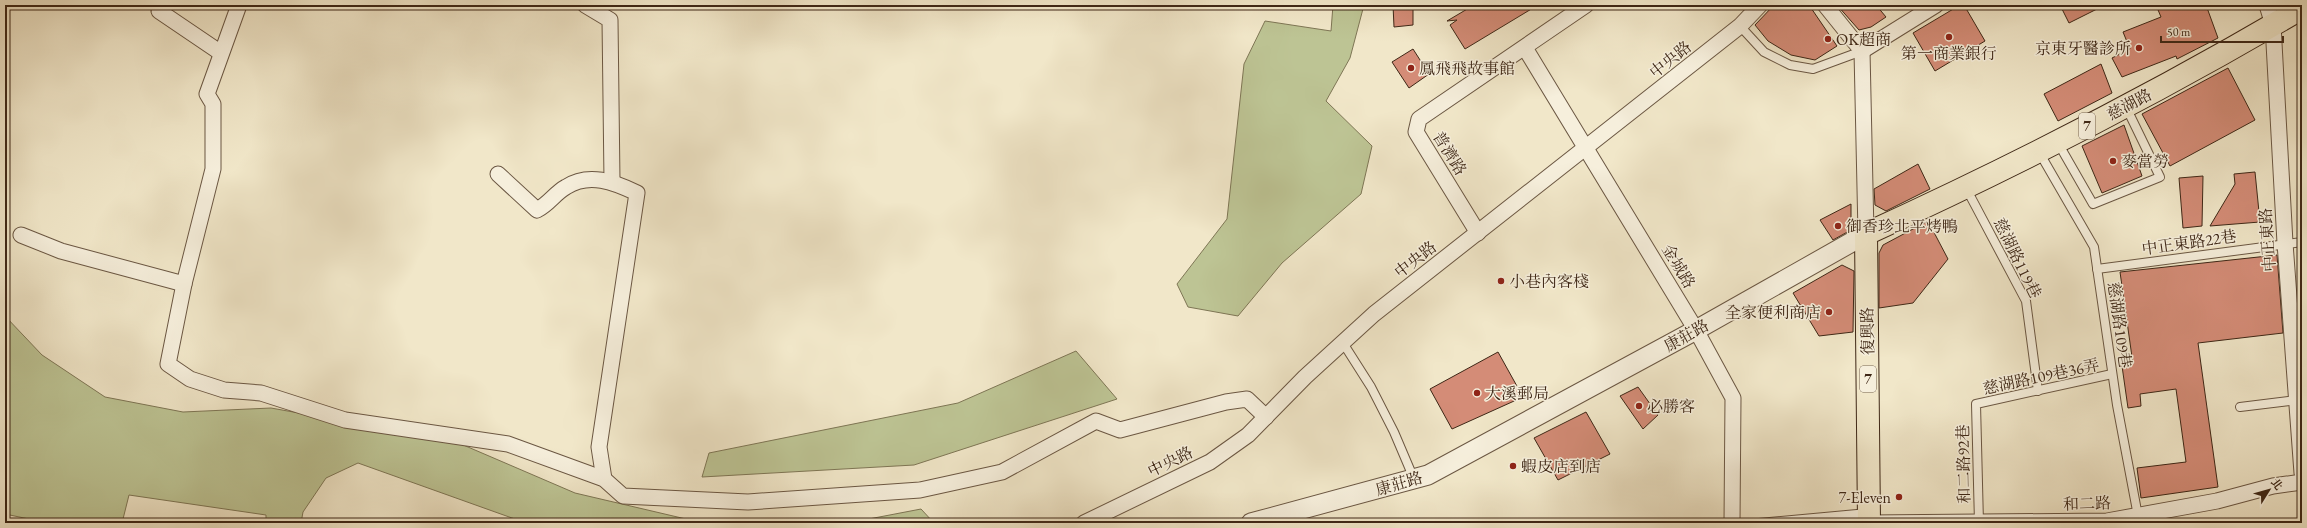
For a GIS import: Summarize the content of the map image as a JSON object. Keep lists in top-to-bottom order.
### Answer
{
  "streets": {
    "main road": ["慈湖路", "7", "復興路"],
    "street": [
      "中央路",
      "普濟路",
      "中正東路",
      "金城路",
      "康莊路",
      "和二路"
    ],
    "lane": [
      "中正東路22巷",
      "慈湖路119巷",
      "慈湖路109巷",
      "慈湖路109巷36弄",
      "和二路92巷"
    ]
  },
  "crossings": [
    ["中央路", "普濟路"],
    ["中央路", "金城路"],
    ["慈湖路", "中正東路"],
    ["慈湖路", "慈湖路119巷"],
    ["慈湖路", "慈湖路109巷"],
    ["慈湖路", "復興路"],
    ["慈湖路", "康莊路"],
    ["普濟路", "金城路"],
    ["中正東路", "中正東路22巷"],
    ["中正東路22巷", "慈湖路109巷"],
    ["慈湖路119巷", "慈湖路109巷36弄"],
    ["金城路", "康莊路"],
    ["慈湖路109巷", "慈湖路109巷36弄"],
    ["慈湖路109巷", "和二路"],
    ["復興路", "康莊路"],
    ["復興路", "和二路"],
    ["慈湖路109巷36弄", "和二路92巷"],
    ["和二路92巷", "和二路"]
  ],
  "places": [
    "第一商業銀行",
    "OK超商",
    "京東牙醫診所",
    "鳳飛飛故事館",
    "麥當勞",
    "御香珍北平烤鴨",
    "小巷內客棧",
    "全家便利商店",
    "大溪郵局",
    "必勝客",
    "蝦皮店到店",
    "7-Eleven"
  ],
  "scale_bar": "50 m",
  "north": "top right"
}
